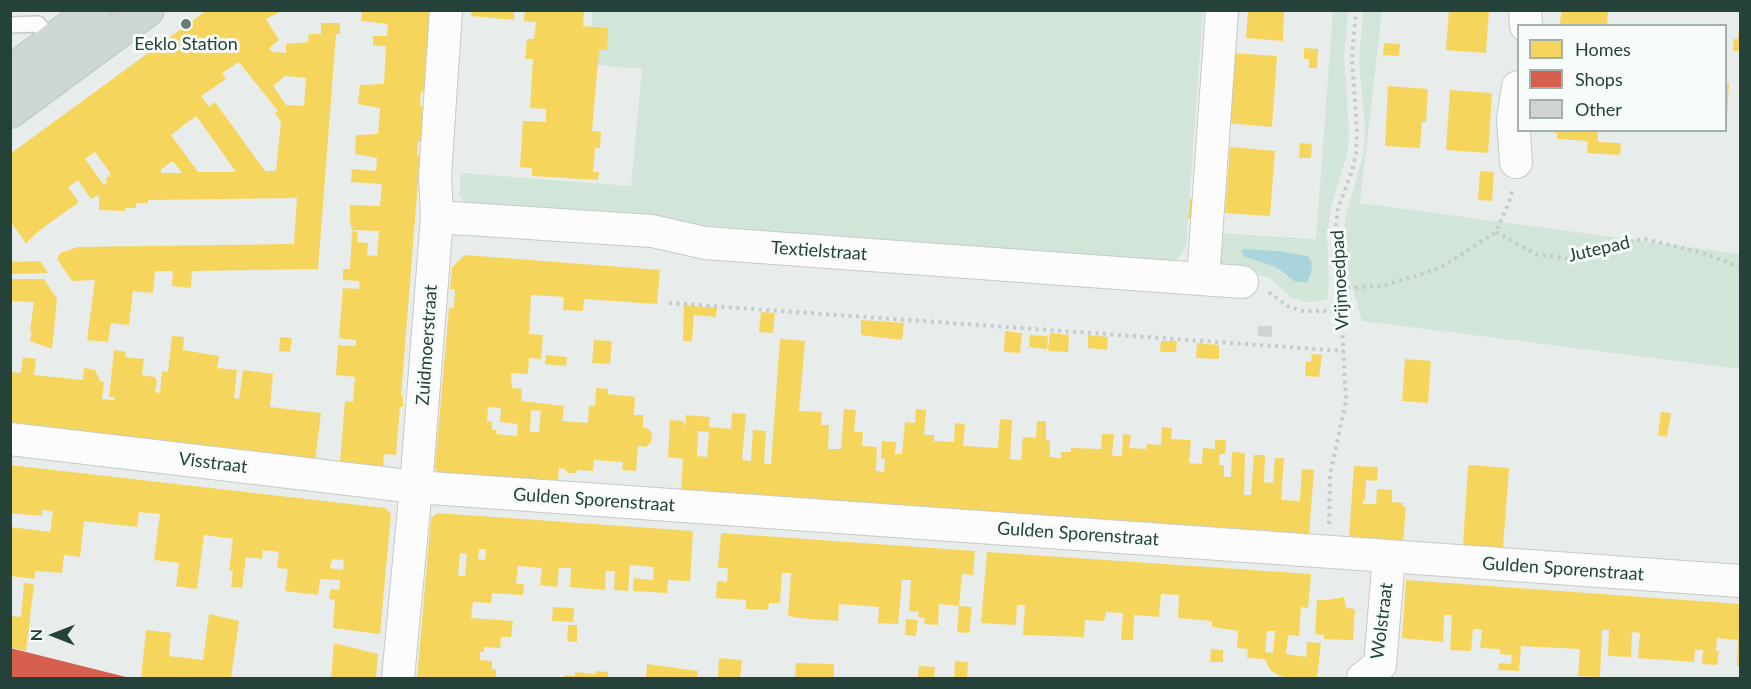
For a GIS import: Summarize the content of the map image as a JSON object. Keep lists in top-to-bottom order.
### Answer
{
  "streets": {
    "street": [
      "Textielstraat",
      "Zuidmoerstraat",
      "Visstraat",
      "Gulden Sporenstraat",
      "Wolstraat"
    ],
    "path": ["Jutepad", "Vrijmoedpad"]
  },
  "crossings": [
    ["Textielstraat", "Zuidmoerstraat"],
    ["Vrijmoedpad", "Gulden Sporenstraat"],
    ["Zuidmoerstraat", "Visstraat"],
    ["Zuidmoerstraat", "Gulden Sporenstraat"],
    ["Visstraat", "Gulden Sporenstraat"],
    ["Gulden Sporenstraat", "Wolstraat"]
  ],
  "places": ["Eeklo Station"],
  "legend": ["Homes", "Shops", "Other"],
  "north": "left"
}
